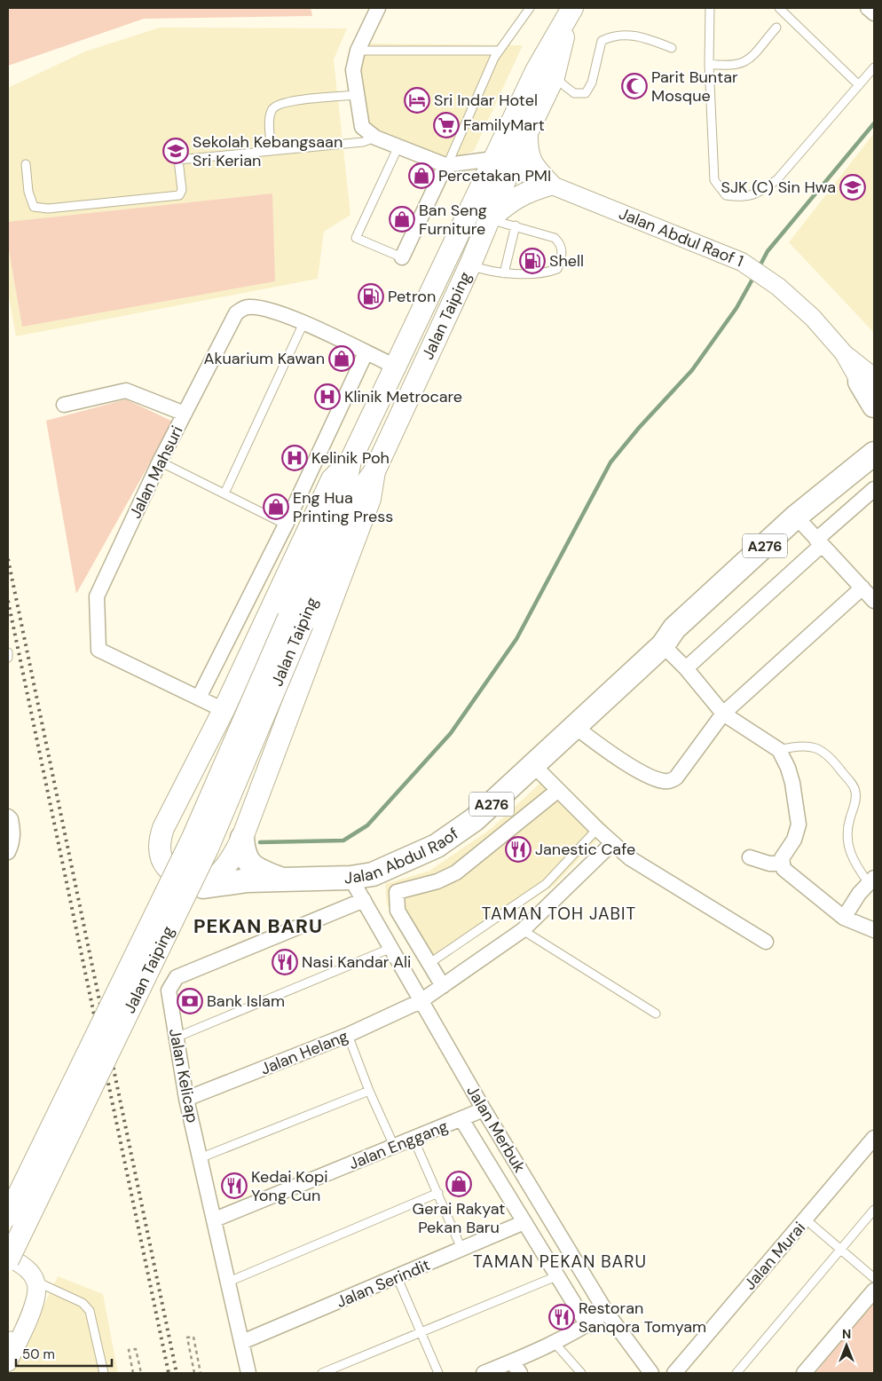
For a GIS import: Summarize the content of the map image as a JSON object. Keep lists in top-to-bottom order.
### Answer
{
  "streets": {
    "main road": ["Jalan Taiping", "A276", "Jalan Abdul Raof"],
    "street": [
      "Jalan Abdul Raof 1",
      "Jalan Mahsuri",
      "Jalan Helang",
      "Jalan Kelicap",
      "Jalan Merbuk",
      "Jalan Enggang",
      "Jalan Murai",
      "Jalan Serindit"
    ]
  },
  "crossings": [
    ["Jalan Abdul Raof 1", "Jalan Taiping"],
    ["Jalan Abdul Raof", "Jalan Merbuk"],
    ["Jalan Helang", "Jalan Kelicap"],
    ["Jalan Helang", "Jalan Merbuk"],
    ["Jalan Kelicap", "Jalan Merbuk"],
    ["Jalan Kelicap", "Jalan Enggang"],
    ["Jalan Kelicap", "Jalan Serindit"],
    ["Jalan Merbuk", "Jalan Enggang"]
  ],
  "districts": ["TAMAN TOH JABIT", "PEKAN BARU", "TAMAN PEKAN BARU"],
  "places": {
    "mosque": ["Parit Buntar Mosque"],
    "hotel": ["Sri Indar Hotel"],
    "supermarket": ["FamilyMart"],
    "school or university": ["Sekolah Kebangsaan Sri Kerian", "SJK (C) Sin Hwa"],
    "shop": [
      "Percetakan PMI",
      "Ban Seng Furniture",
      "Akuarium Kawan",
      "Eng Hua Printing Press",
      "Gerai Rakyat Pekan Baru"
    ],
    "fuel station": ["Shell", "Petron"],
    "hospital": ["Klinik Metrocare", "Kelinik Poh"],
    "restaurant": [
      "Janestic Cafe",
      "Nasi Kandar Ali",
      "Kedai Kopi Yong Cun",
      "Restoran Sanqora Tomyam"
    ],
    "bank": ["Bank Islam"]
  },
  "scale_bar": "50 m",
  "north": "top"
}
